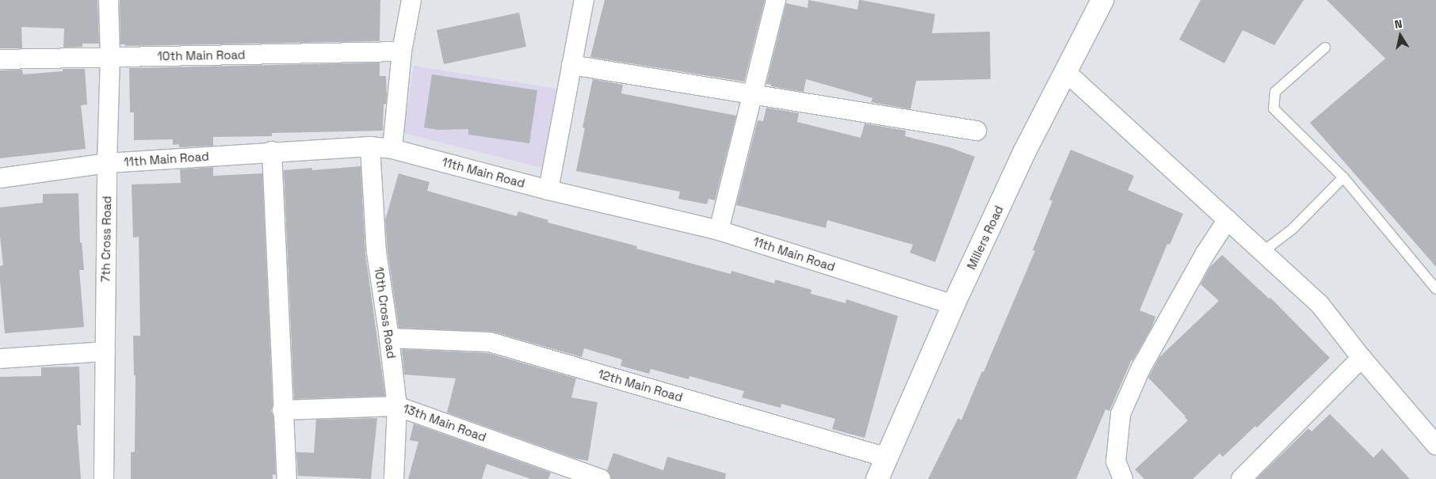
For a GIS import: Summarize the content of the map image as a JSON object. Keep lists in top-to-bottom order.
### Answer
{
  "streets": {
    "main road": ["Millers Road"],
    "street": [
      "10th Main Road",
      "11th Main Road",
      "7th Cross Road",
      "10th Cross Road",
      "12th Main Road",
      "13th Main Road"
    ]
  },
  "crossings": [
    ["10th Main Road", "7th Cross Road"],
    ["11th Main Road", "Millers Road"],
    ["11th Main Road", "7th Cross Road"],
    ["11th Main Road", "10th Cross Road"],
    ["Millers Road", "12th Main Road"],
    ["10th Cross Road", "12th Main Road"],
    ["10th Cross Road", "13th Main Road"]
  ],
  "north": "top"
}
